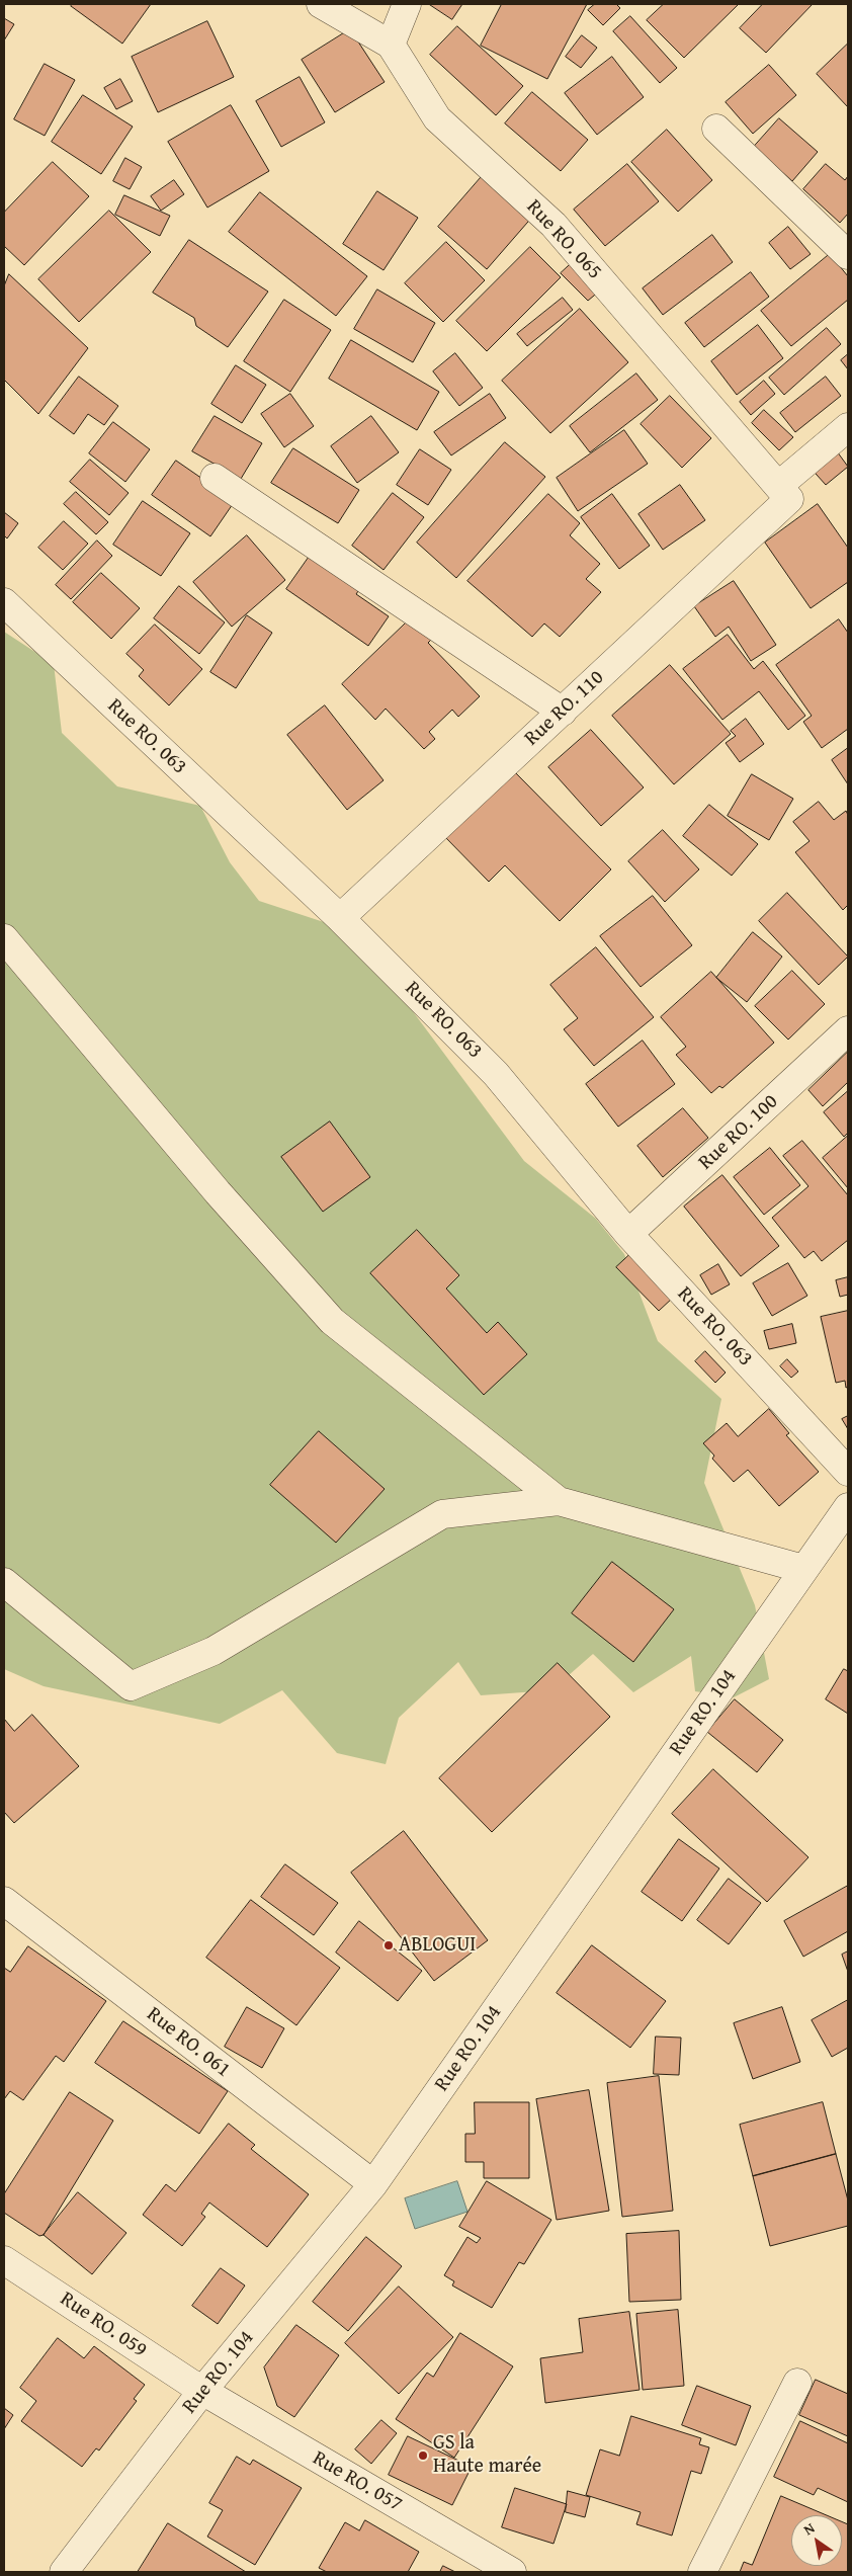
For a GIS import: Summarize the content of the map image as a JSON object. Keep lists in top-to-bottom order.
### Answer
{
  "streets": {
    "street": [
      "Rue RO. 065",
      "Rue RO. 110",
      "Rue RO. 063",
      "Rue RO. 100",
      "Rue RO. 104",
      "Rue RO. 061",
      "Rue RO. 059",
      "Rue RO. 057"
    ]
  },
  "crossings": [
    ["Rue RO. 065", "Rue RO. 110"],
    ["Rue RO. 110", "Rue RO. 063"],
    ["Rue RO. 063", "Rue RO. 100"],
    ["Rue RO. 104", "Rue RO. 061"],
    ["Rue RO. 104", "Rue RO. 059"],
    ["Rue RO. 104", "Rue RO. 057"],
    ["Rue RO. 059", "Rue RO. 057"]
  ],
  "places": ["ABLOGUI", "GS la Haute marée"],
  "north": "top left"
}
